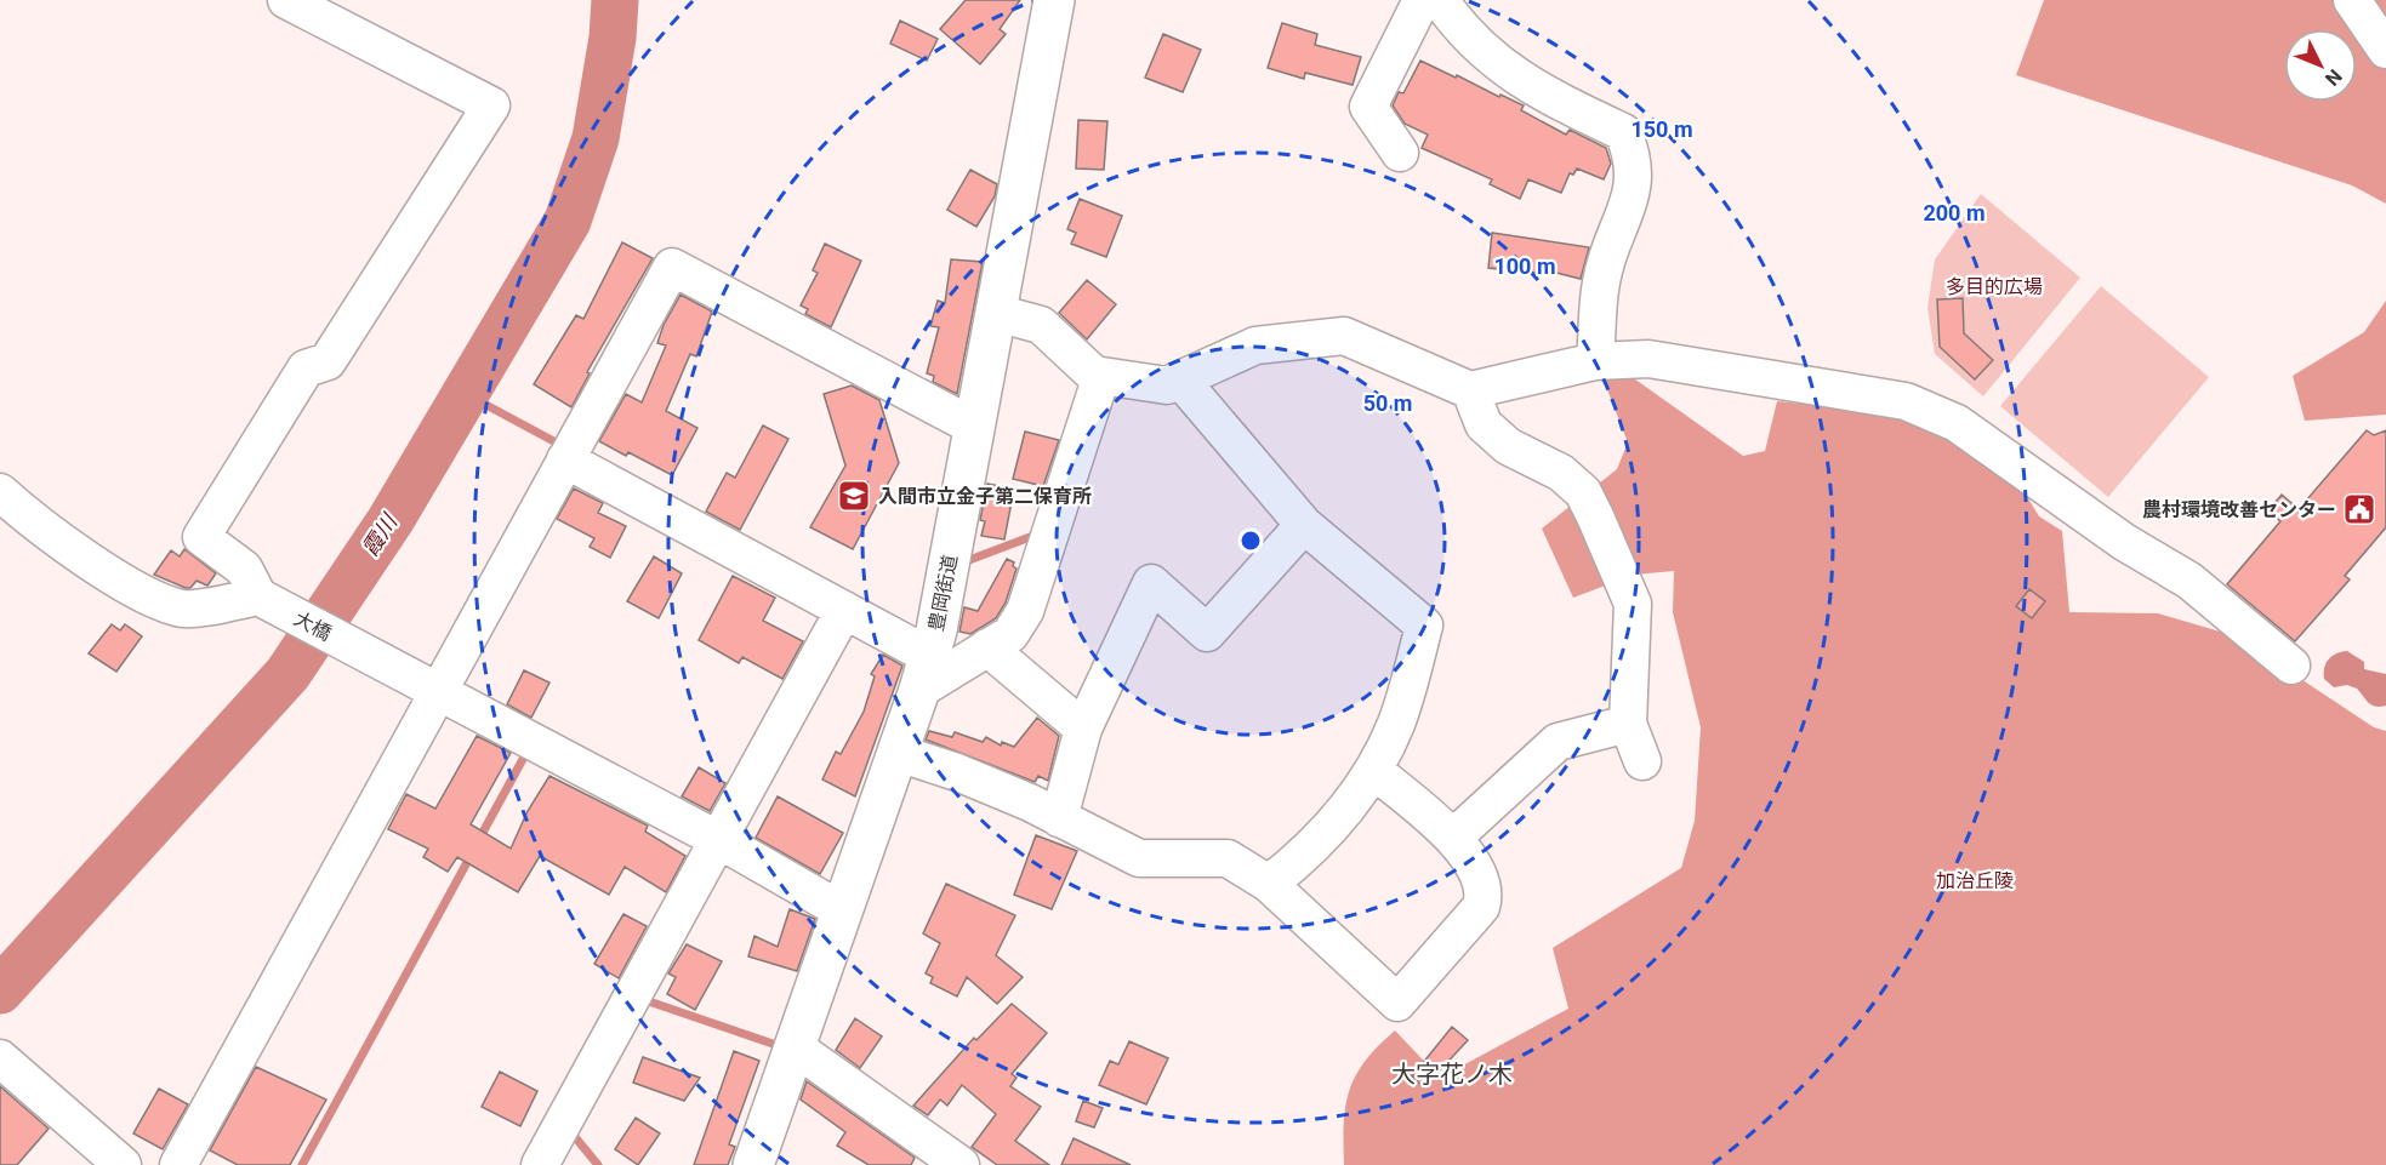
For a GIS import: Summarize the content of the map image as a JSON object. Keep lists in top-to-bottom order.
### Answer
{
  "streets": {
    "main road": ["豊岡街道"],
    "street": ["大橋"]
  },
  "crossings": [
    ["豊岡街道", "大橋"]
  ],
  "districts": ["大字花ノ木"],
  "water": ["霞川"],
  "parks": ["多目的広場", "加治丘陵"],
  "places": {
    "school or university": ["入間市立金子第二保育所"],
    "public building": ["農村環境改善センター"]
  },
  "north": "bottom right",
  "rings": [
    "150 m",
    "200 m",
    "100 m",
    "50 m"
  ]
}
